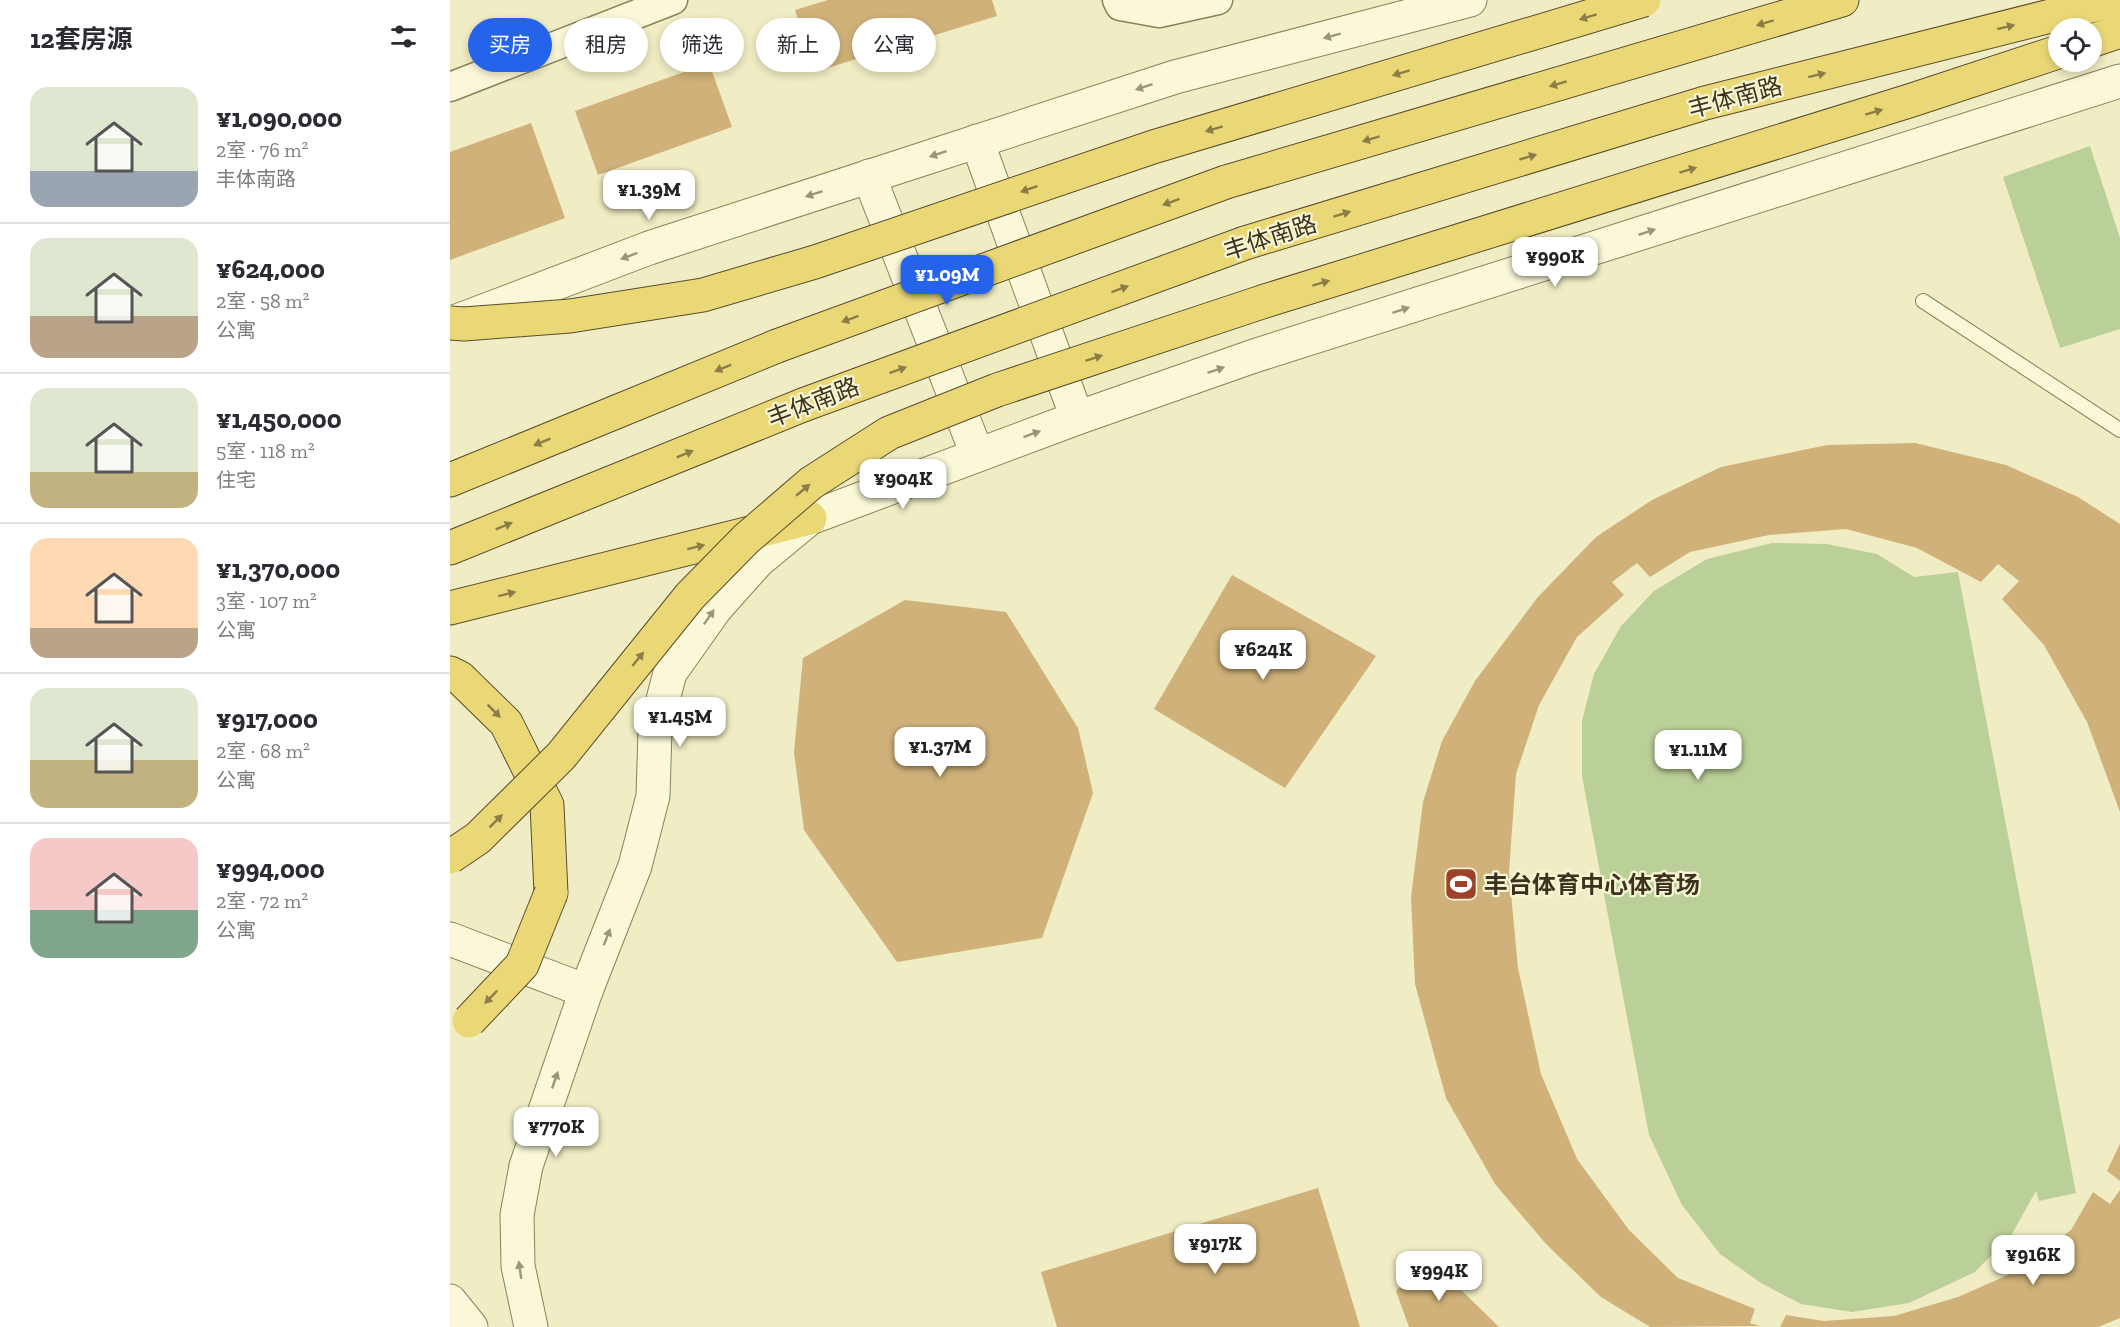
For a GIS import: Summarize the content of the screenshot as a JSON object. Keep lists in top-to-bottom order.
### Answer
{
  "streets": {
    "highway": ["丰体南路"]
  },
  "places": {
    "sports": ["丰台体育中心体育场"]
  },
  "page": {
    "heading": "12套房源",
    "chip": [
      "买房",
      "租房",
      "筛选",
      "新上",
      "公寓"
    ],
    "list": [
      {
        "name": "¥1,090,000",
        "note": "2室 · 76 m² · 丰体南路"
      },
      {
        "name": "¥624,000",
        "note": "2室 · 58 m² · 公寓"
      },
      {
        "name": "¥1,450,000",
        "note": "5室 · 118 m² · 住宅"
      },
      {
        "name": "¥1,370,000",
        "note": "3室 · 107 m² · 公寓"
      },
      {
        "name": "¥917,000",
        "note": "2室 · 68 m² · 公寓"
      },
      {
        "name": "¥994,000",
        "note": "2室 · 72 m² · 公寓"
      }
    ],
    "price": [
      "¥1.39M",
      "¥990K",
      "¥1.09M",
      "¥904K",
      "¥624K",
      "¥1.45M",
      "¥1.37M",
      "¥1.11M",
      "¥770K",
      "¥917K",
      "¥916K",
      "¥994K"
    ]
  }
}
